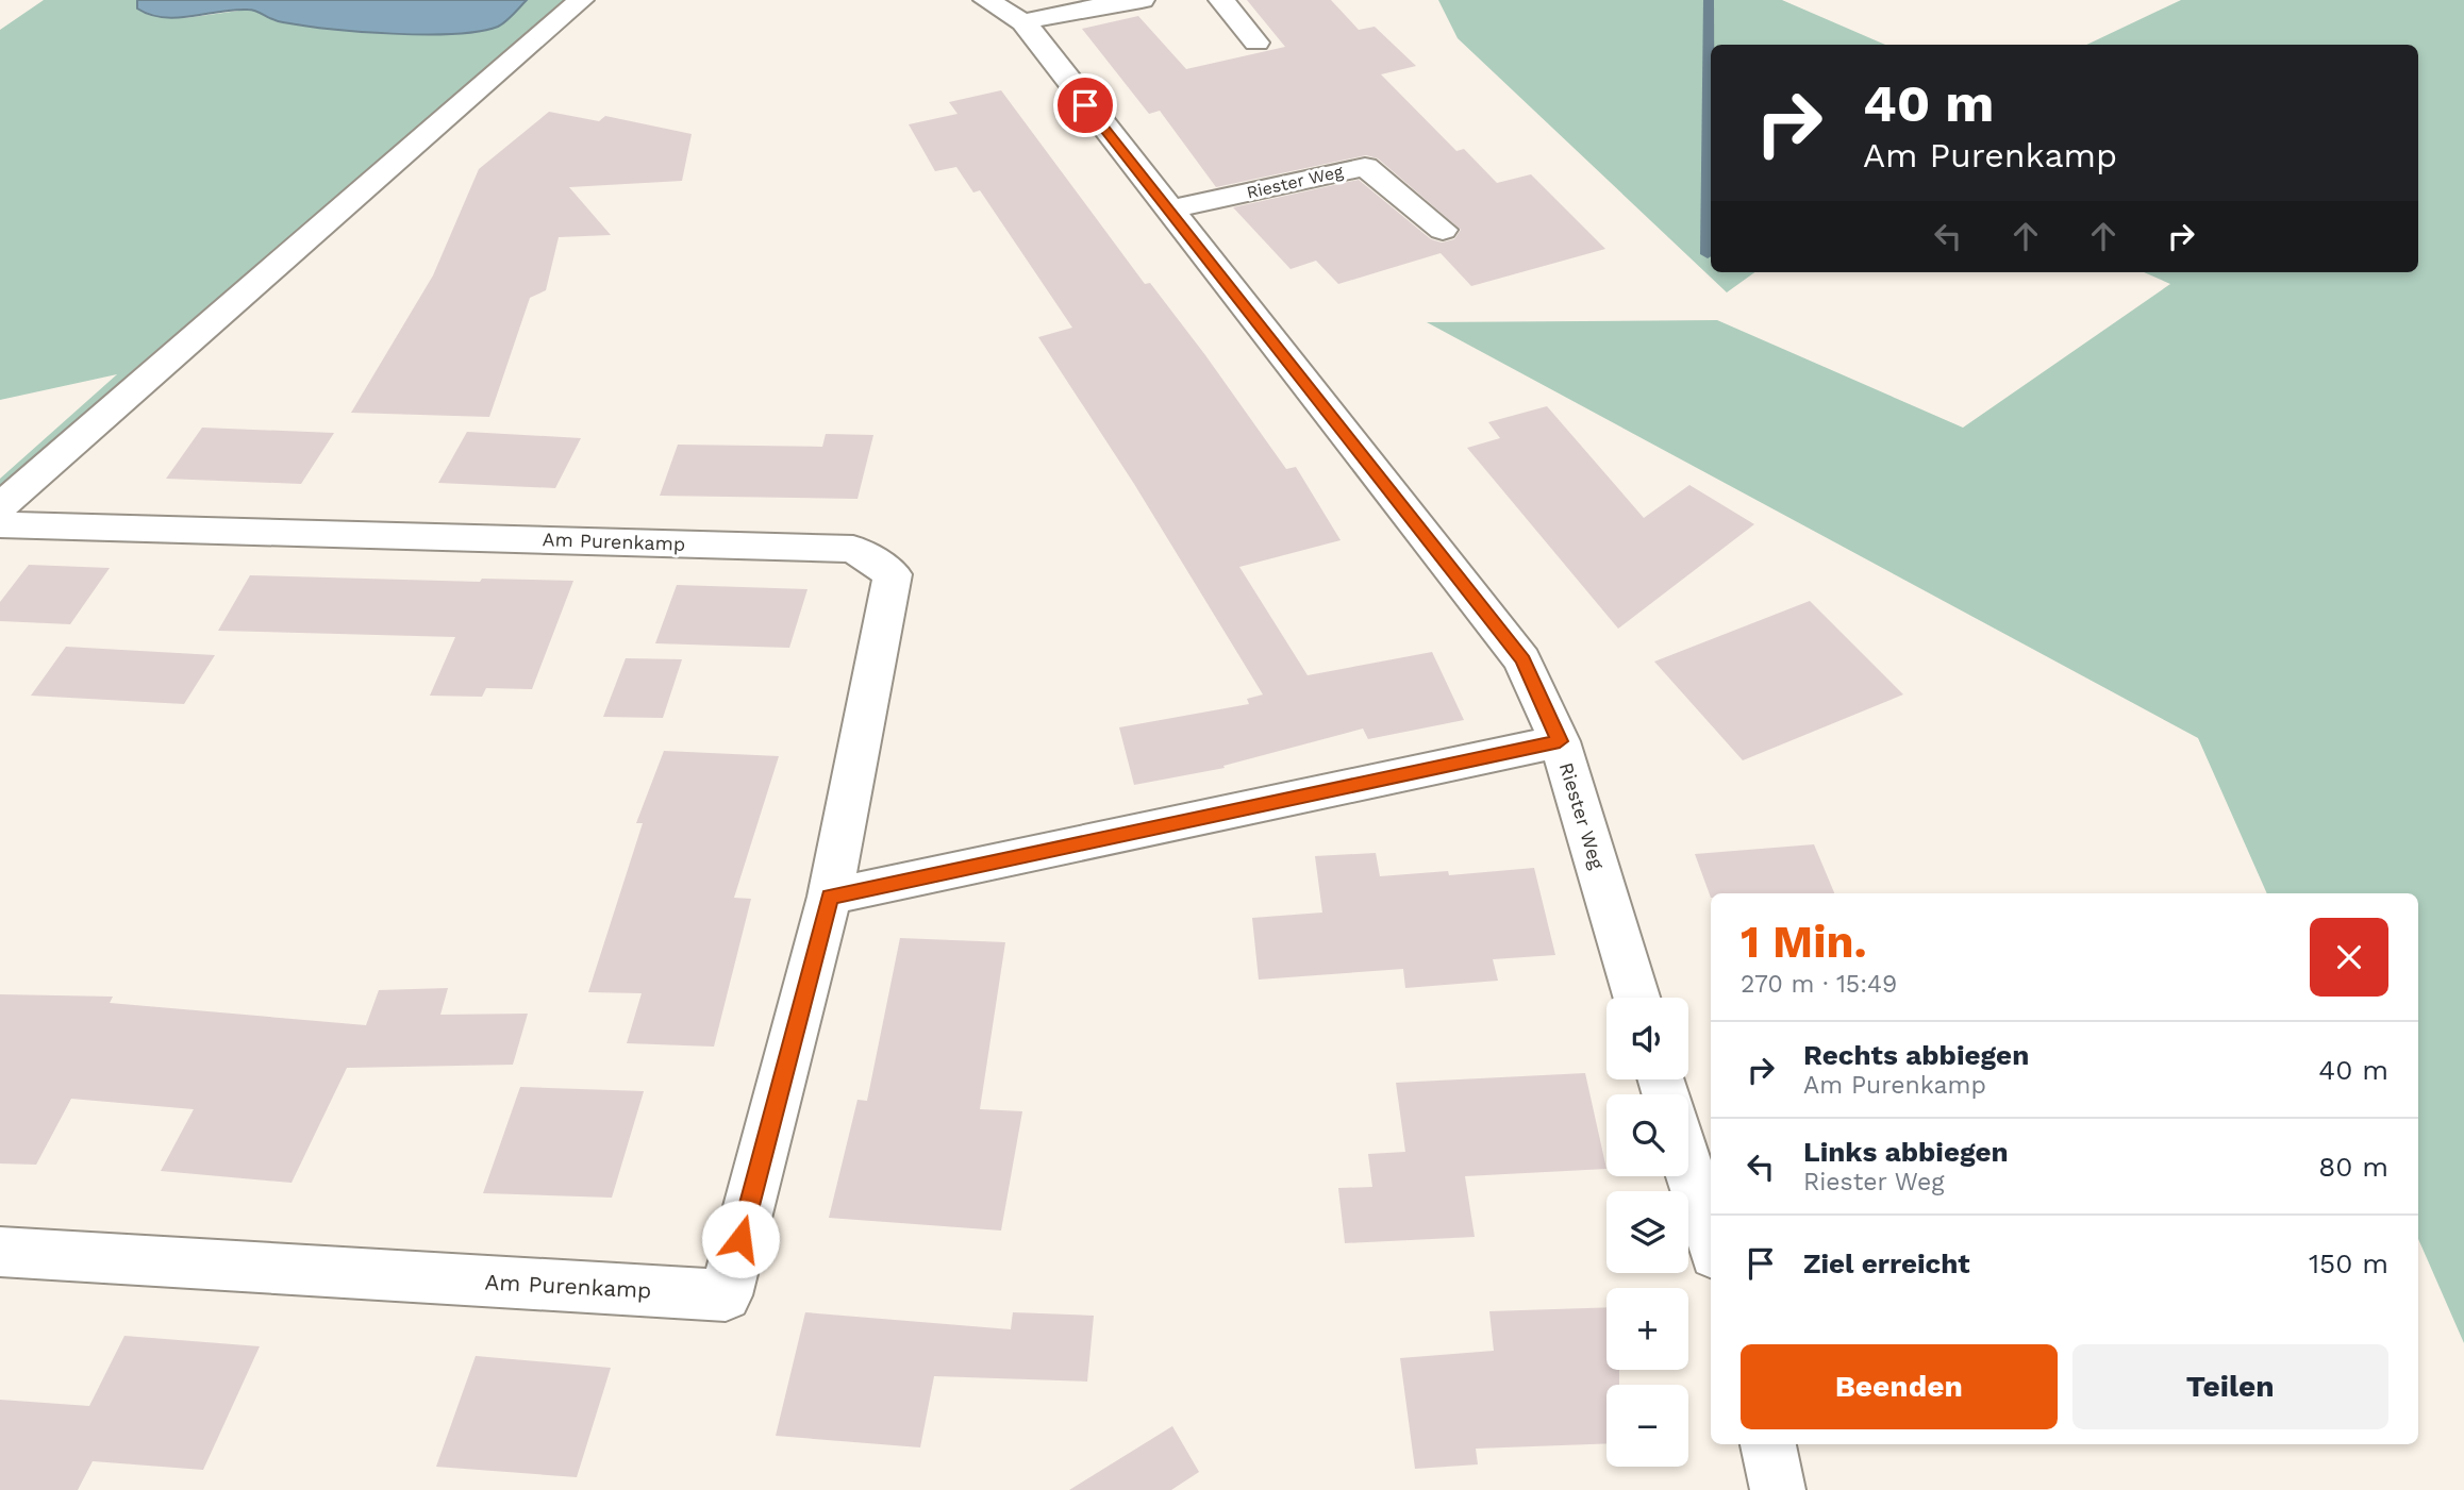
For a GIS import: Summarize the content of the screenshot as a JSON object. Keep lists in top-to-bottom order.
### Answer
{
  "streets": {
    "street": ["Riester Weg", "Am Purenkamp"]
  },
  "page": {
    "turn": ["40 m", "Am Purenkamp"],
    "heading": ["1 Min.", "270 m · 15:49"],
    "map_buttons": ["+", "−"],
    "list": [
      {
        "name": "Rechts abbiegen",
        "note": "Am Purenkamp",
        "value": "40 m"
      },
      {
        "name": "Links abbiegen",
        "note": "Riester Weg",
        "value": "80 m"
      },
      {
        "name": "Ziel erreicht",
        "value": "150 m"
      }
    ],
    "buttons": ["Beenden", "Teilen"]
  }
}
